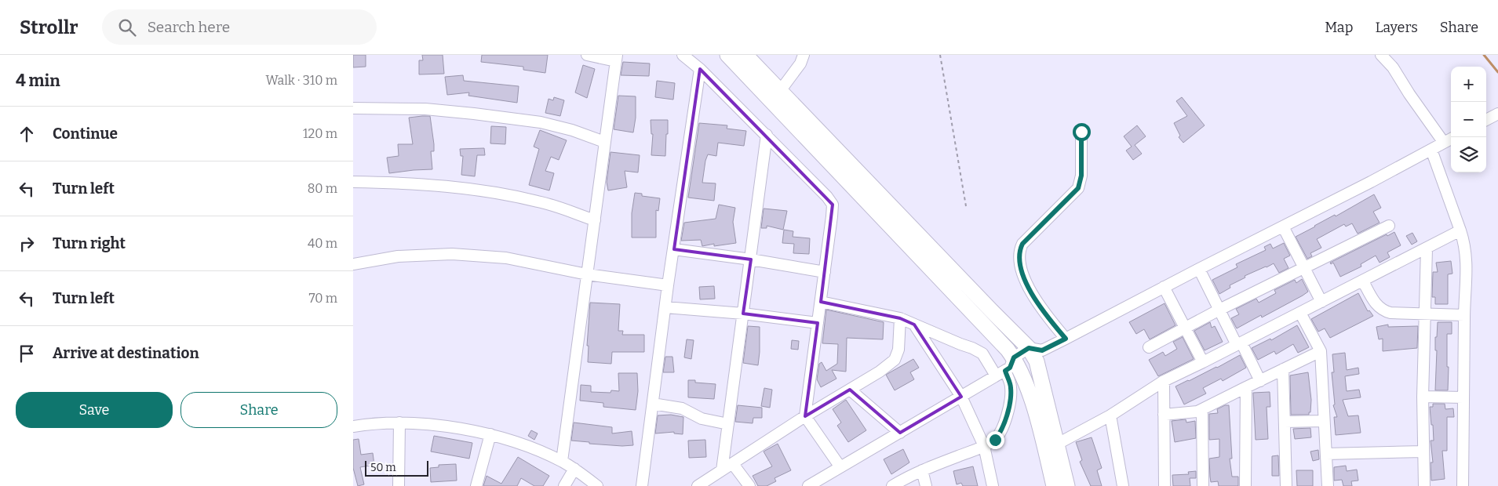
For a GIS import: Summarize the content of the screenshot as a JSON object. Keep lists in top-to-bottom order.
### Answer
{
  "scale_bar": "50 m",
  "page": {
    "header": "Strollr",
    "search": "Search here",
    "nav": ["Map", "Layers", "Share"],
    "heading": ["4 min", "Walk · 310 m"],
    "map_buttons": ["+", "−"],
    "list": [
      ["Continue", "120 m"],
      ["Turn left", "80 m"],
      ["Turn right", "40 m"],
      ["Turn left", "70 m"],
      "Arrive at destination"
    ],
    "buttons": ["Save", "Share"],
    "scale": "50 m"
  }
}
